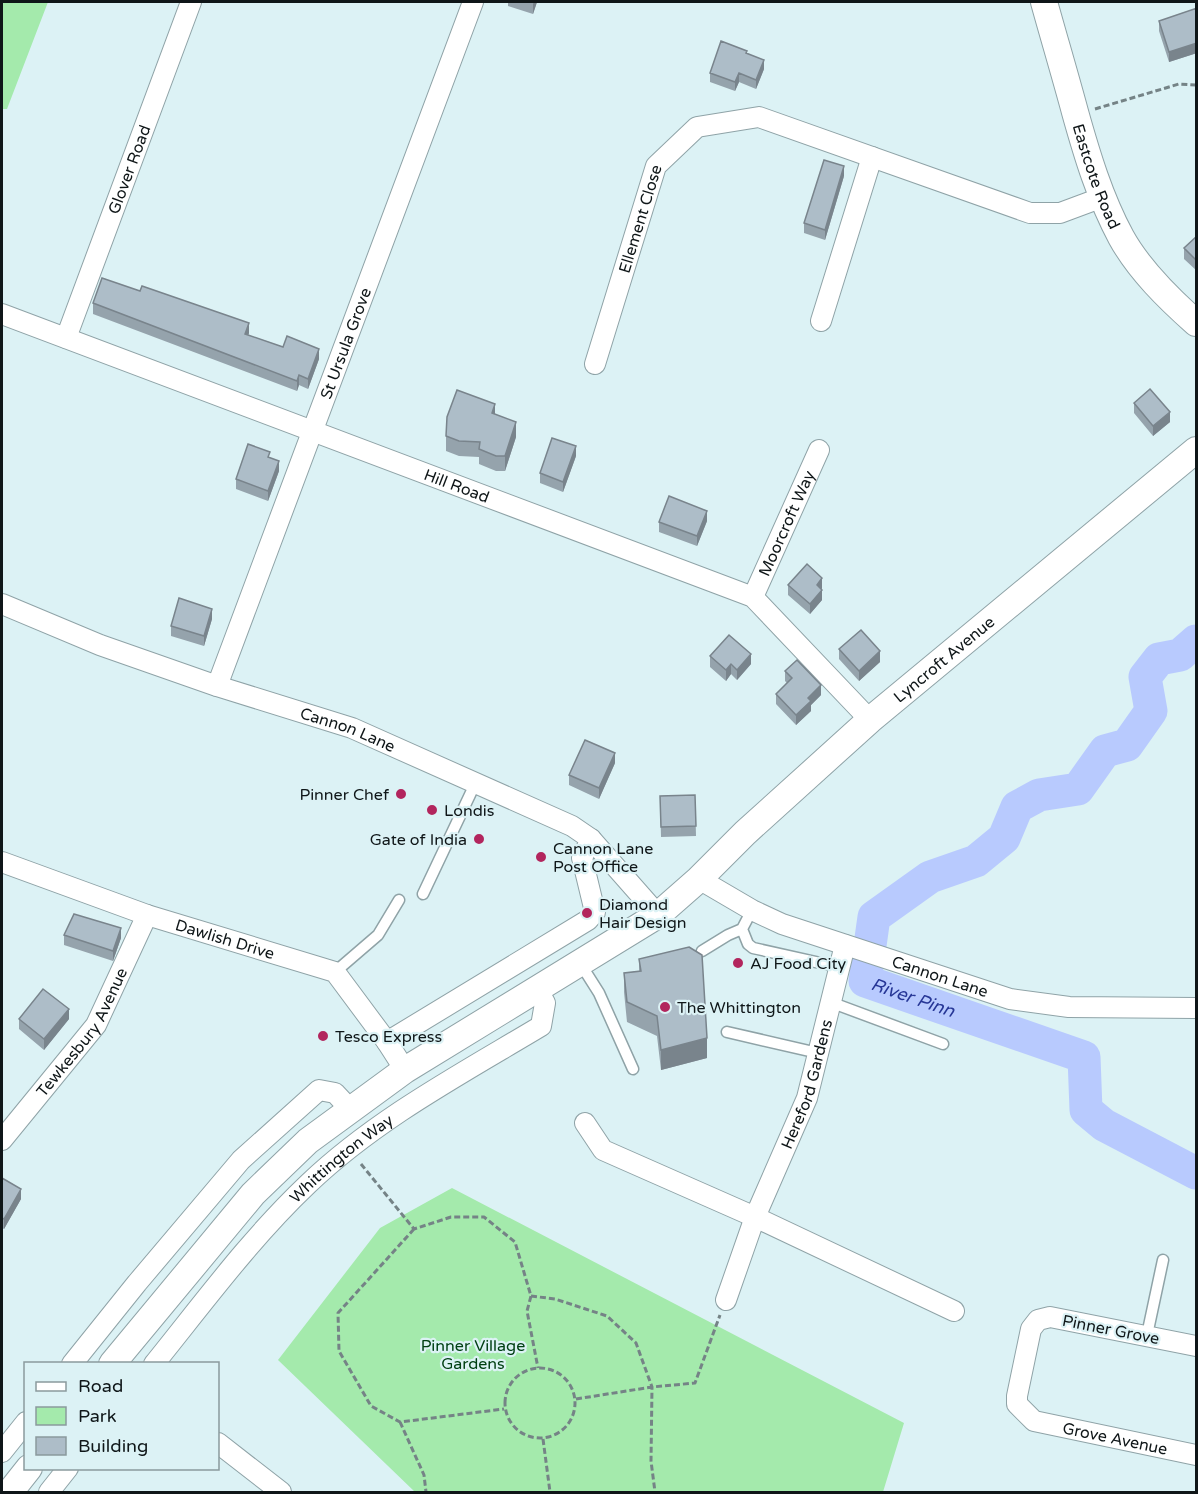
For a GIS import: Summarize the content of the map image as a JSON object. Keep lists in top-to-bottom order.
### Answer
{
  "streets": {
    "street": [
      "Glover Road",
      "Eastcote Road",
      "Ellement Close",
      "St Ursula Grove",
      "Hill Road",
      "Moorcroft Way",
      "Lyncroft Avenue",
      "Cannon Lane",
      "Dawlish Drive",
      "Tewkesbury Avenue",
      "Hereford Gardens",
      "Whittington Way",
      "Pinner Grove",
      "Grove Avenue"
    ]
  },
  "crossings": [
    ["Glover Road", "Hill Road"],
    ["Eastcote Road", "Ellement Close"],
    ["St Ursula Grove", "Hill Road"],
    ["St Ursula Grove", "Cannon Lane"],
    ["Hill Road", "Moorcroft Way"],
    ["Hill Road", "Lyncroft Avenue"],
    ["Lyncroft Avenue", "Cannon Lane"],
    ["Lyncroft Avenue", "Whittington Way"],
    ["Cannon Lane", "Hereford Gardens"],
    ["Cannon Lane", "Whittington Way"],
    ["Dawlish Drive", "Tewkesbury Avenue"],
    ["Pinner Grove", "Grove Avenue"]
  ],
  "water": ["River Pinn"],
  "parks": ["Pinner Village Gardens"],
  "places": [
    "Pinner Chef",
    "Londis",
    "Gate of India",
    "Cannon Lane Post Office",
    "Diamond Hair Design",
    "AJ Food City",
    "The Whittington",
    "Tesco Express"
  ],
  "legend": ["Road", "Park", "Building"]
}
